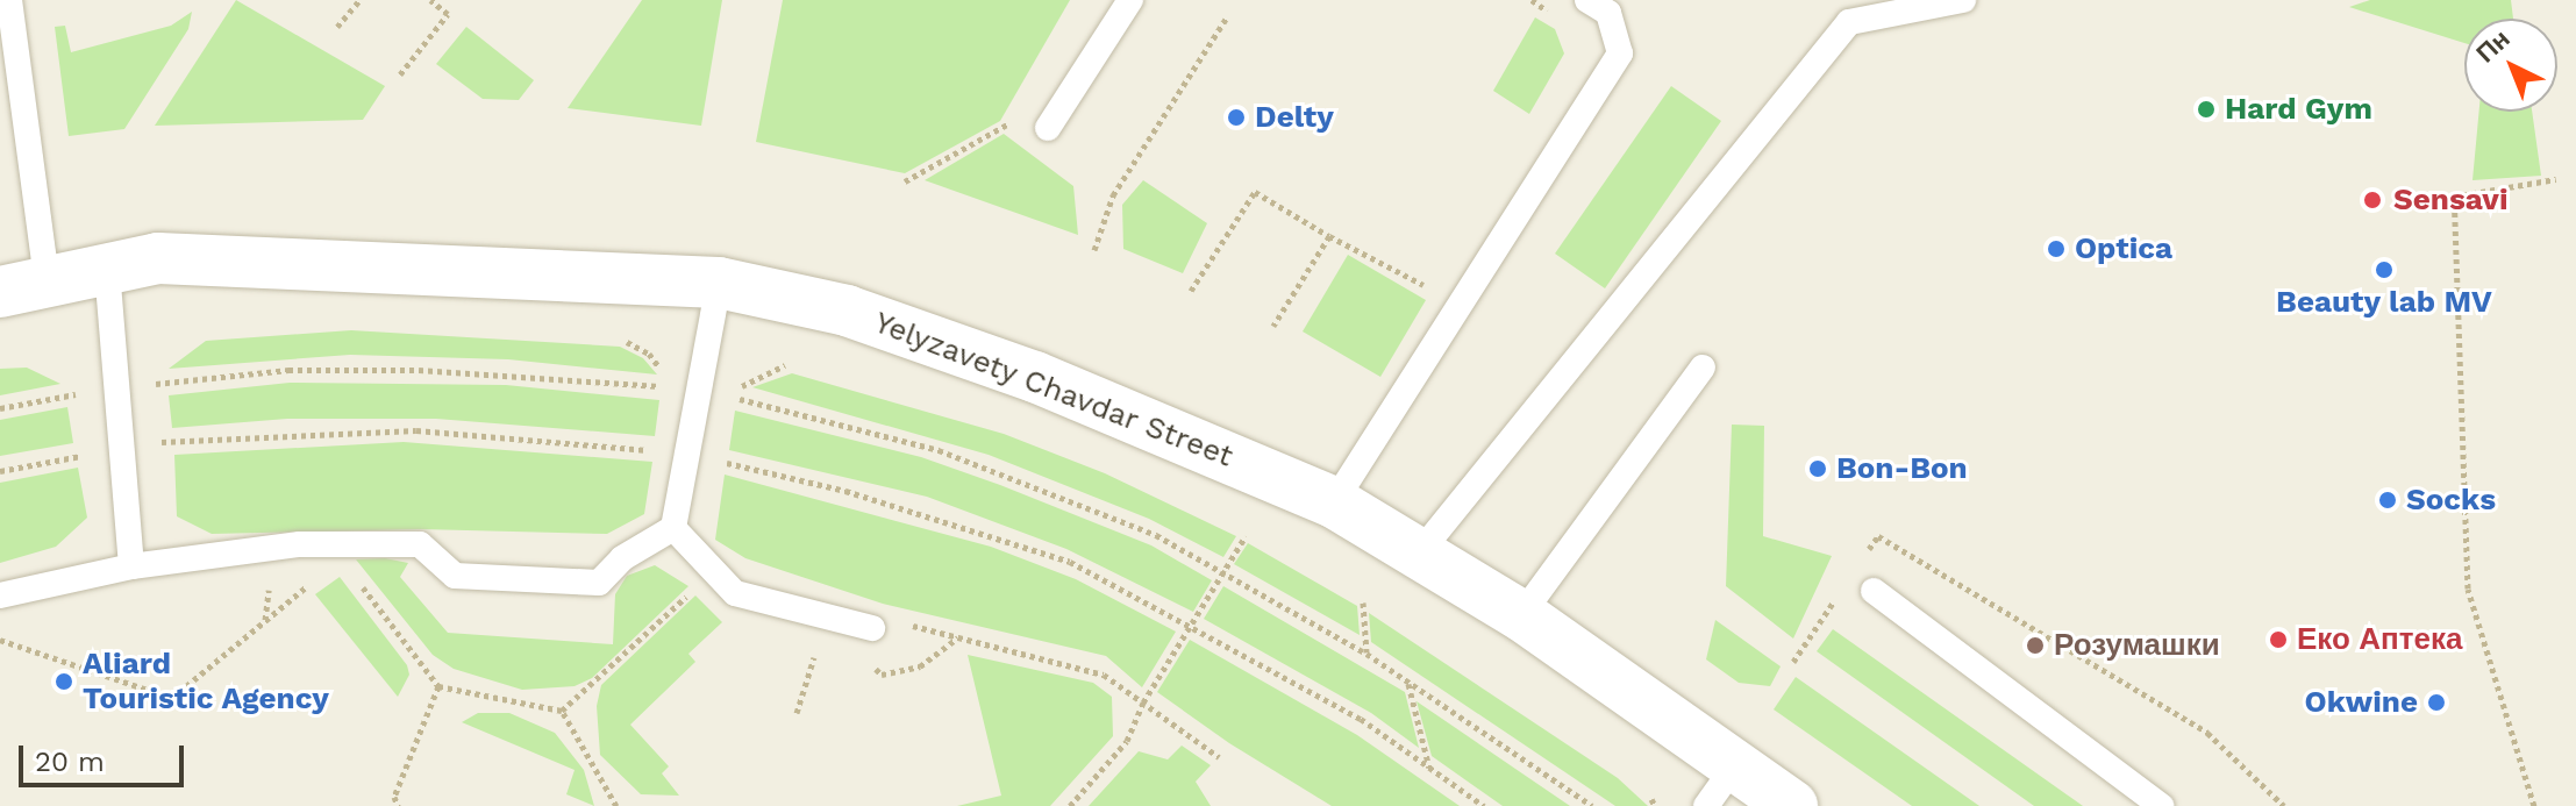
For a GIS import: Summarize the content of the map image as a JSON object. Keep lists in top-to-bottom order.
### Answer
{
  "streets": {
    "street": ["Yelyzavety Chavdar Street"]
  },
  "places": [
    "Hard Gym",
    "Delty",
    "Sensavi",
    "Optica",
    "Beauty lab MV",
    "Bon-Bon",
    "Socks",
    "Еко Аптека",
    "Розумашки",
    "Aliard Touristic Agency",
    "Okwine"
  ],
  "scale_bar": "20 m",
  "north": "top left"
}
